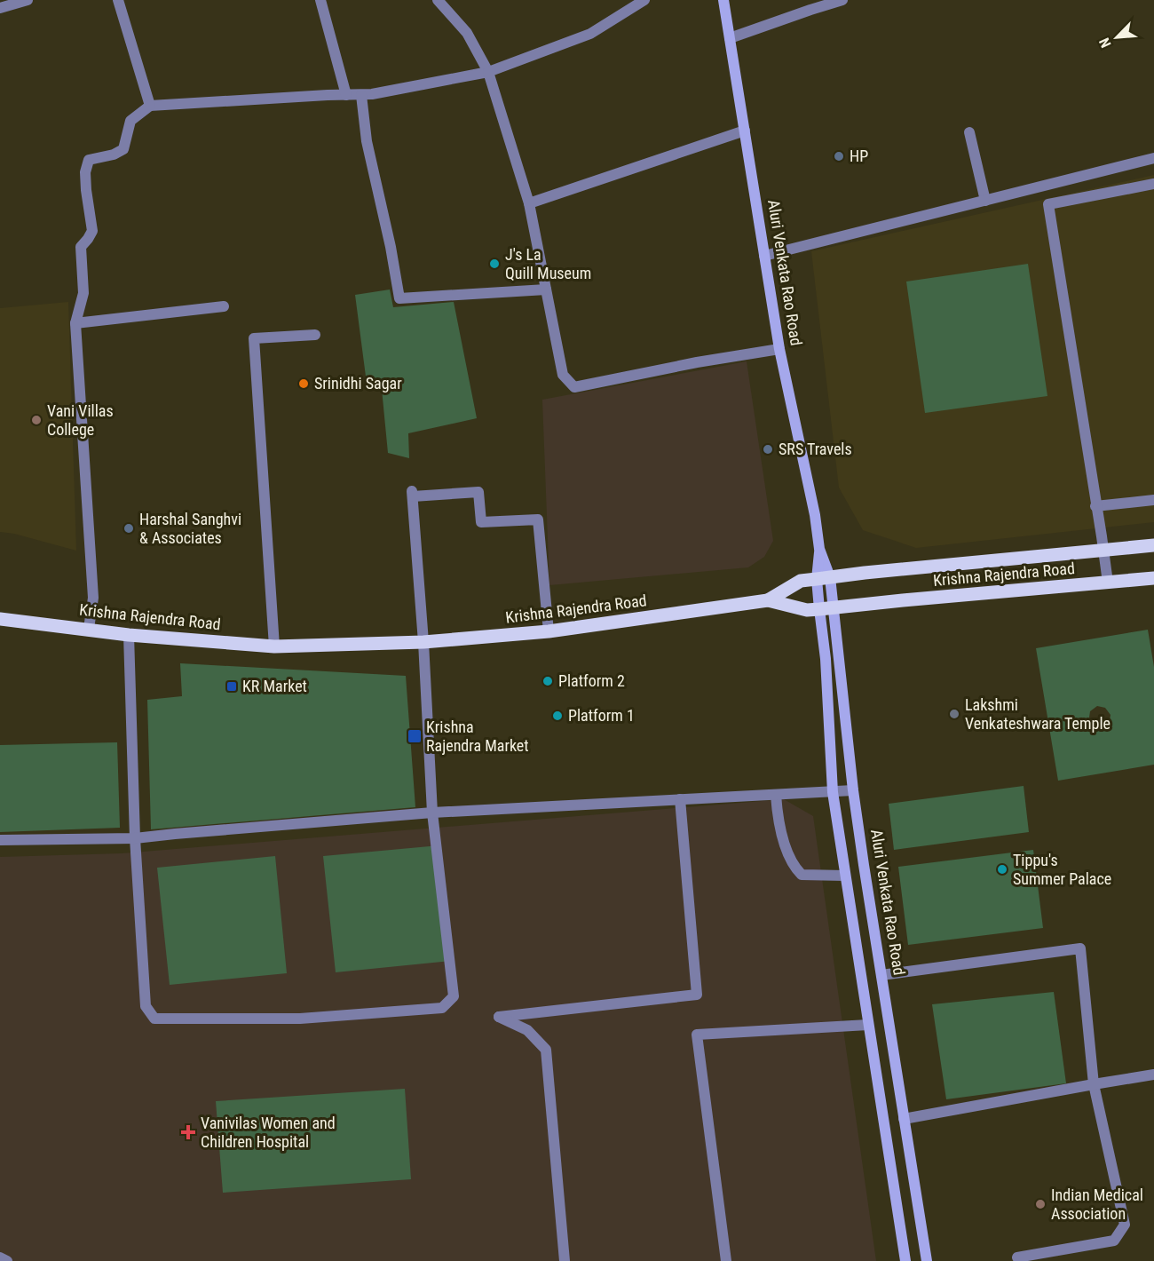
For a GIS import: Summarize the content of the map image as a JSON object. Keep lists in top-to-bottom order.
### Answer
{
  "streets": {
    "main road": ["Aluri Venkata Rao Road", "Krishna Rajendra Road"]
  },
  "crossings": [
    ["Aluri Venkata Rao Road", "Krishna Rajendra Road"]
  ],
  "places": {
    "other": [
      "HP",
      "J's La Quill Museum",
      "Srinidhi Sagar",
      "Vani Villas College",
      "SRS Travels",
      "Harshal Sanghvi & Associates",
      "Platform 2",
      "Lakshmi Venkateshwara Temple",
      "Platform 1",
      "Tippu's Summer Palace",
      "Indian Medical Association"
    ],
    "transit": ["KR Market", "Krishna Rajendra Market"],
    "health": ["Vanivilas Women and Children Hospital"]
  },
  "north": "bottom left"
}
